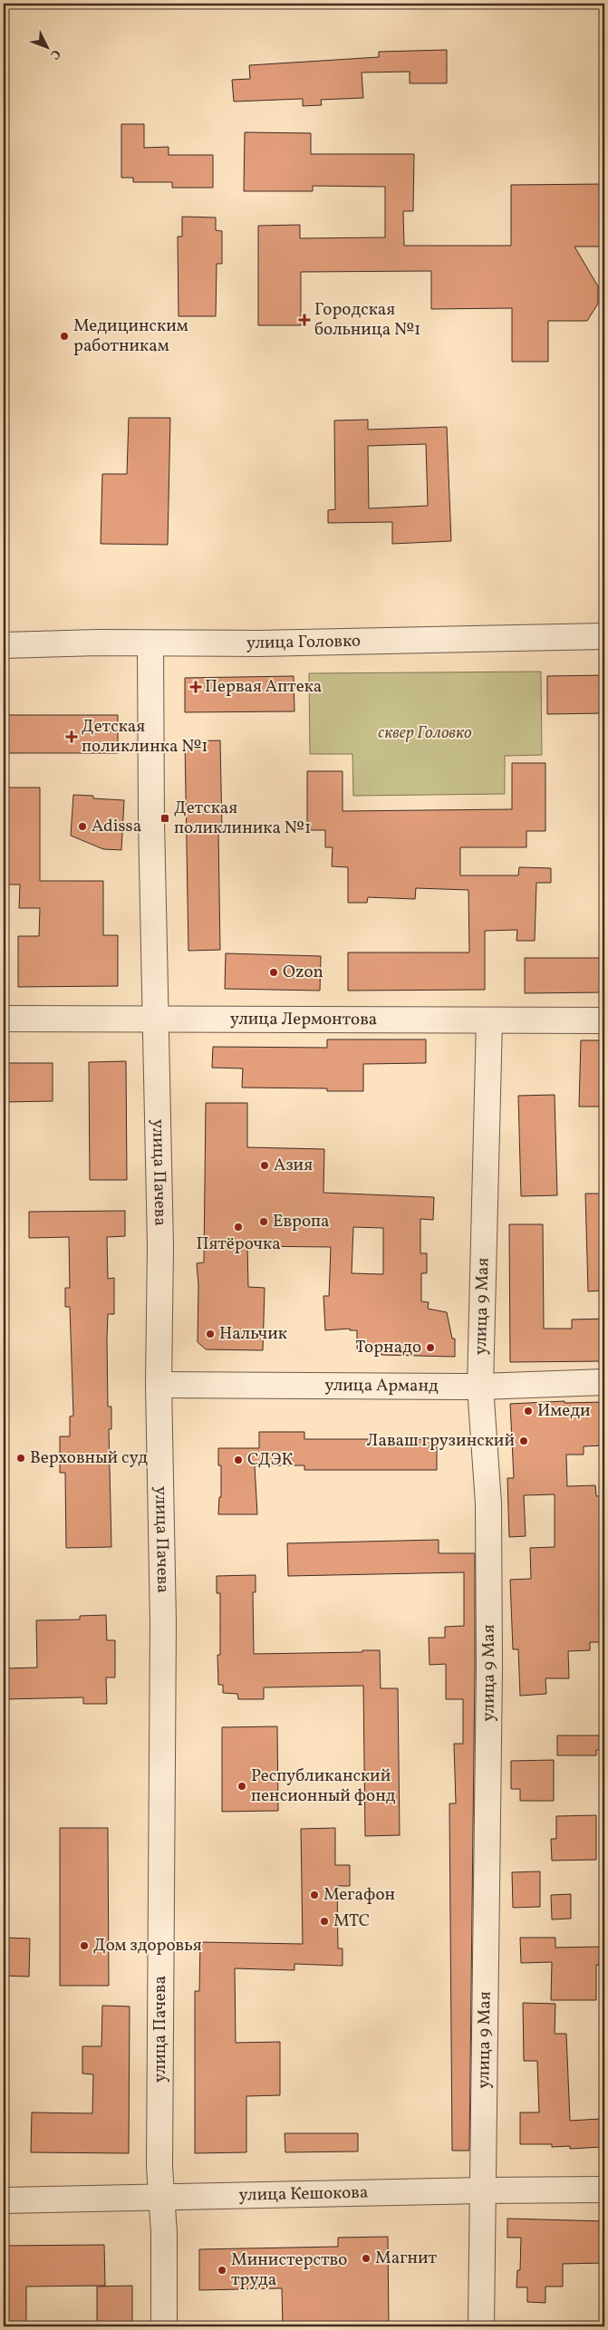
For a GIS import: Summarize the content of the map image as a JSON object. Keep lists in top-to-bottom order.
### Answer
{
  "streets": {
    "street": [
      "улица Головко",
      "улица Лермонтова",
      "улица Пачева",
      "улица 9 Мая",
      "улица Арманд",
      "улица Кешокова"
    ]
  },
  "crossings": [
    ["улица Головко", "улица Пачева"],
    ["улица Лермонтова", "улица Пачева"],
    ["улица Лермонтова", "улица 9 Мая"],
    ["улица Пачева", "улица Арманд"],
    ["улица Пачева", "улица Кешокова"],
    ["улица 9 Мая", "улица Арманд"],
    ["улица 9 Мая", "улица Кешокова"]
  ],
  "parks": ["сквер Головко"],
  "places": {
    "health": ["Городская больница №1", "Первая Аптека", "Детская поликлинка №1"],
    "other": [
      "Медицинским работникам",
      "Adissa",
      "Ozon",
      "Азия",
      "Европа",
      "Пятёрочка",
      "Нальчик",
      "Торнадо",
      "Имеди",
      "Лаваш грузинский",
      "Верховный суд",
      "СДЭК",
      "Республиканский пенсионный фонд",
      "Мегафон",
      "МТС",
      "Дом здоровья",
      "Магнит",
      "Министерство труда"
    ],
    "transit": ["Детская поликлиника №1"]
  },
  "north": "bottom right"
}
